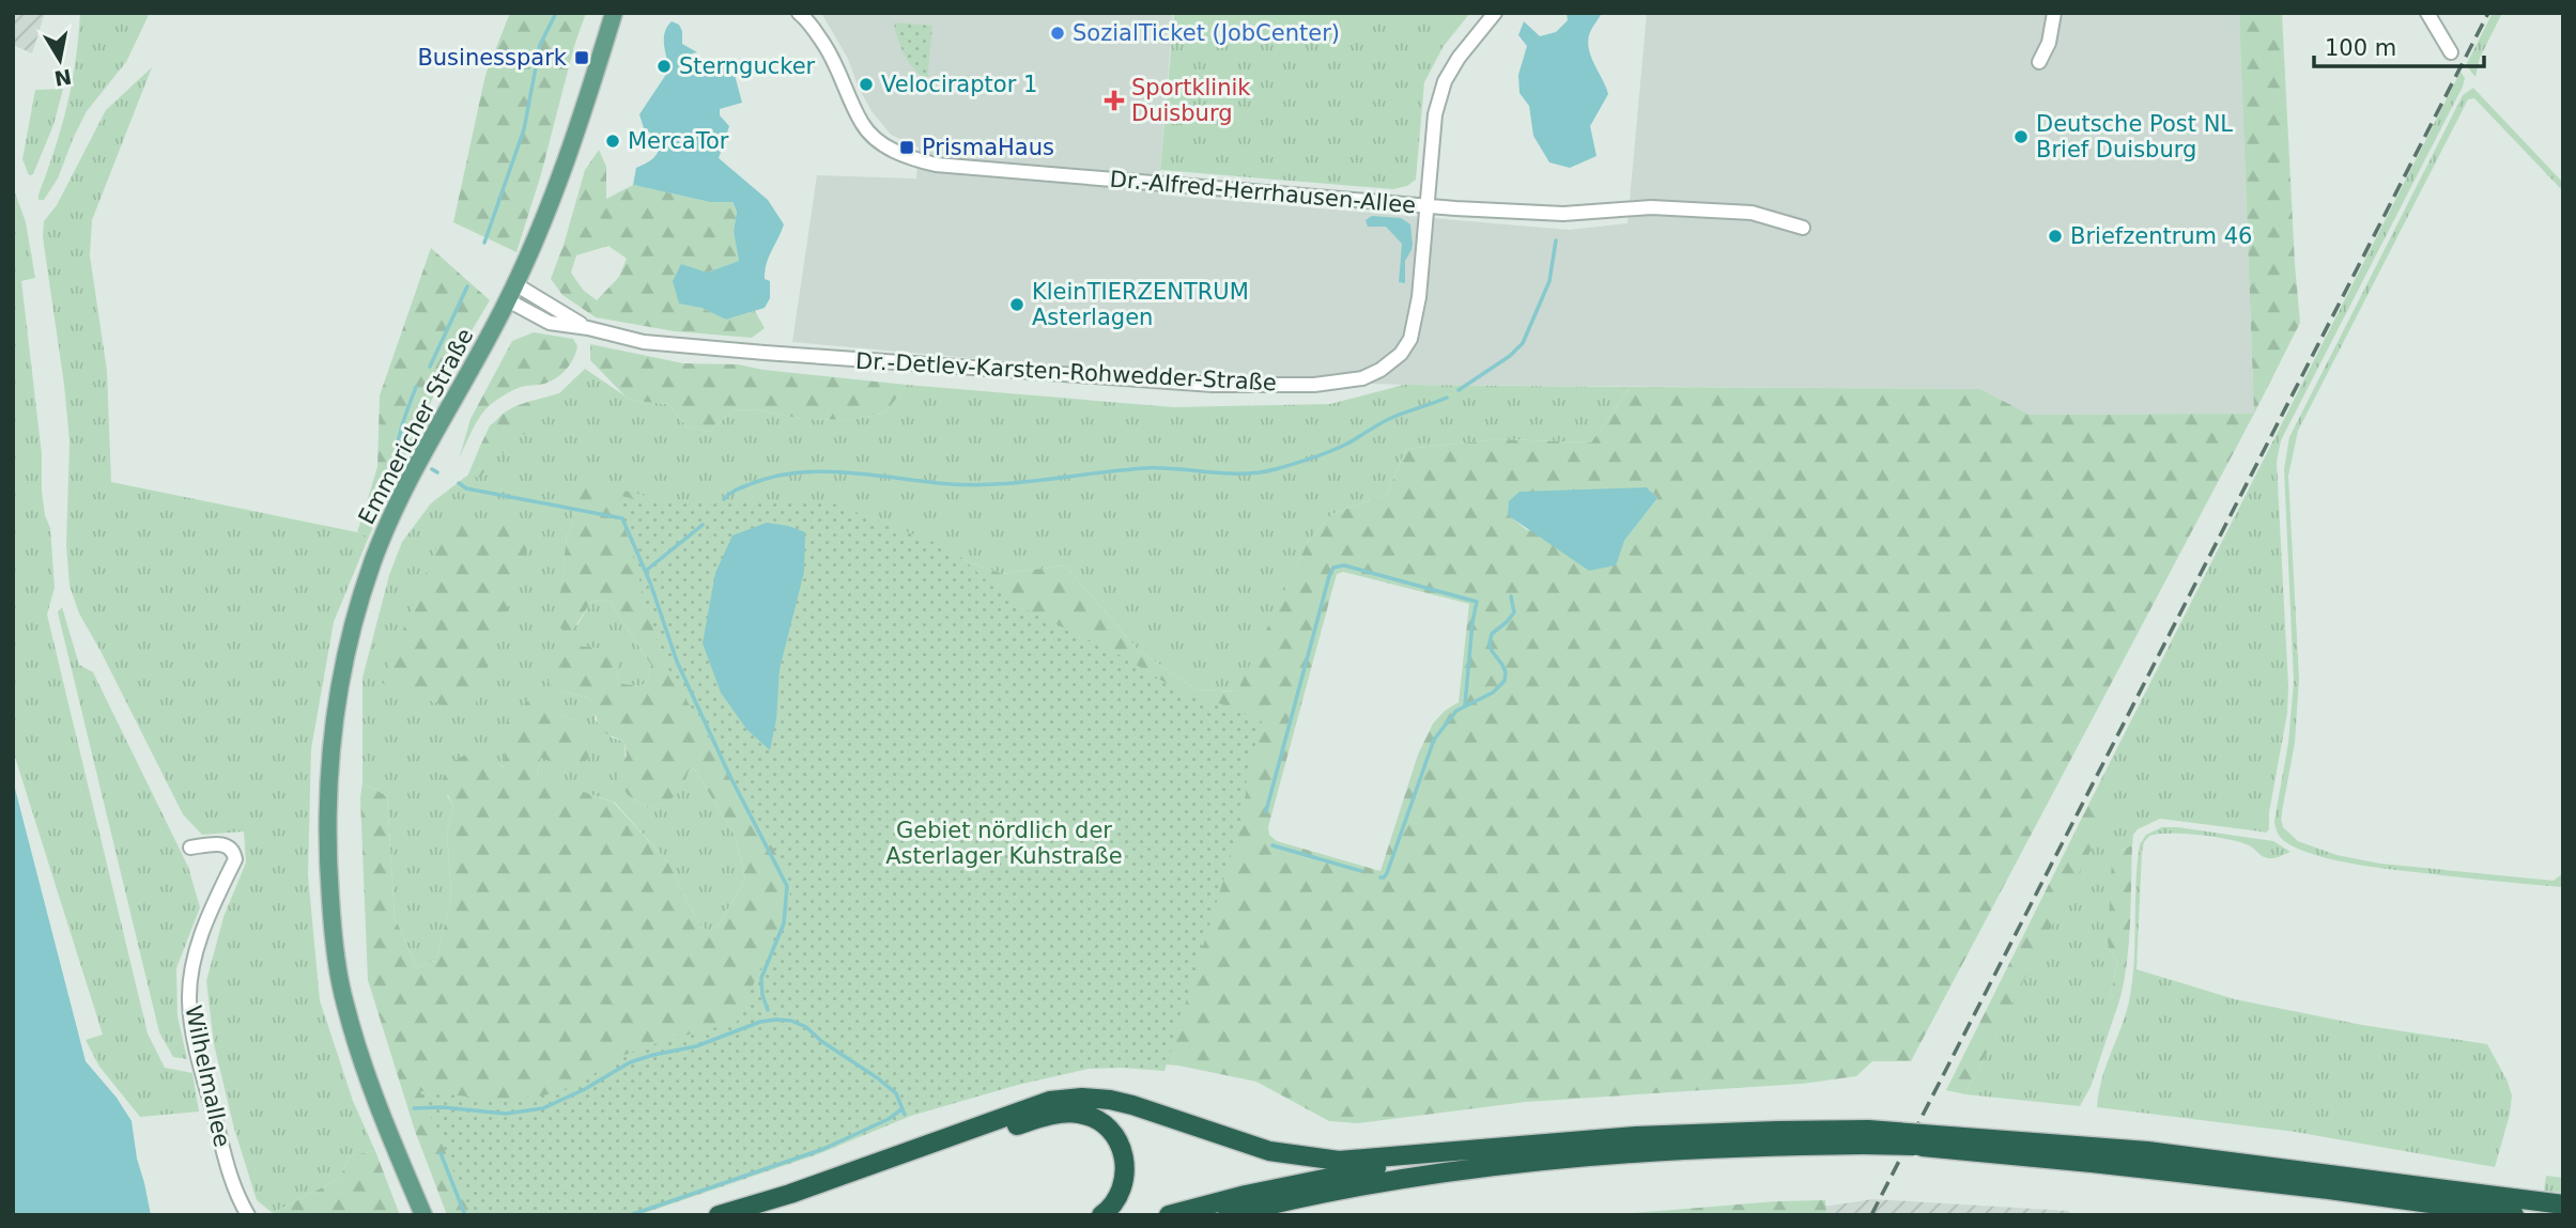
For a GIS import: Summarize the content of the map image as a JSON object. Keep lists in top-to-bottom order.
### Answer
{
  "streets": {
    "main road": ["Emmericher Straße"],
    "street": ["Dr.-Alfred-Herrhausen-Allee", "Dr.-Detlev-Karsten-Rohwedder-Straße", "Wilhelmallee"]
  },
  "crossings": [
    ["Dr.-Alfred-Herrhausen-Allee", "Dr.-Detlev-Karsten-Rohwedder-Straße"],
    ["Dr.-Detlev-Karsten-Rohwedder-Straße", "Emmericher Straße"]
  ],
  "parks": ["Gebiet nördlich der Asterlager Kuhstraße"],
  "places": {
    "other": [
      "SozialTicket (JobCenter)",
      "Sterngucker",
      "Velociraptor 1",
      "Deutsche Post NL Brief Duisburg",
      "MercaTor",
      "Briefzentrum 46",
      "KleinTIERZENTRUM Asterlagen"
    ],
    "transit": ["Businesspark", "PrismaHaus"],
    "health": ["Sportklinik Duisburg"]
  },
  "scale_bar": "100 m",
  "north": "bottom"
}
